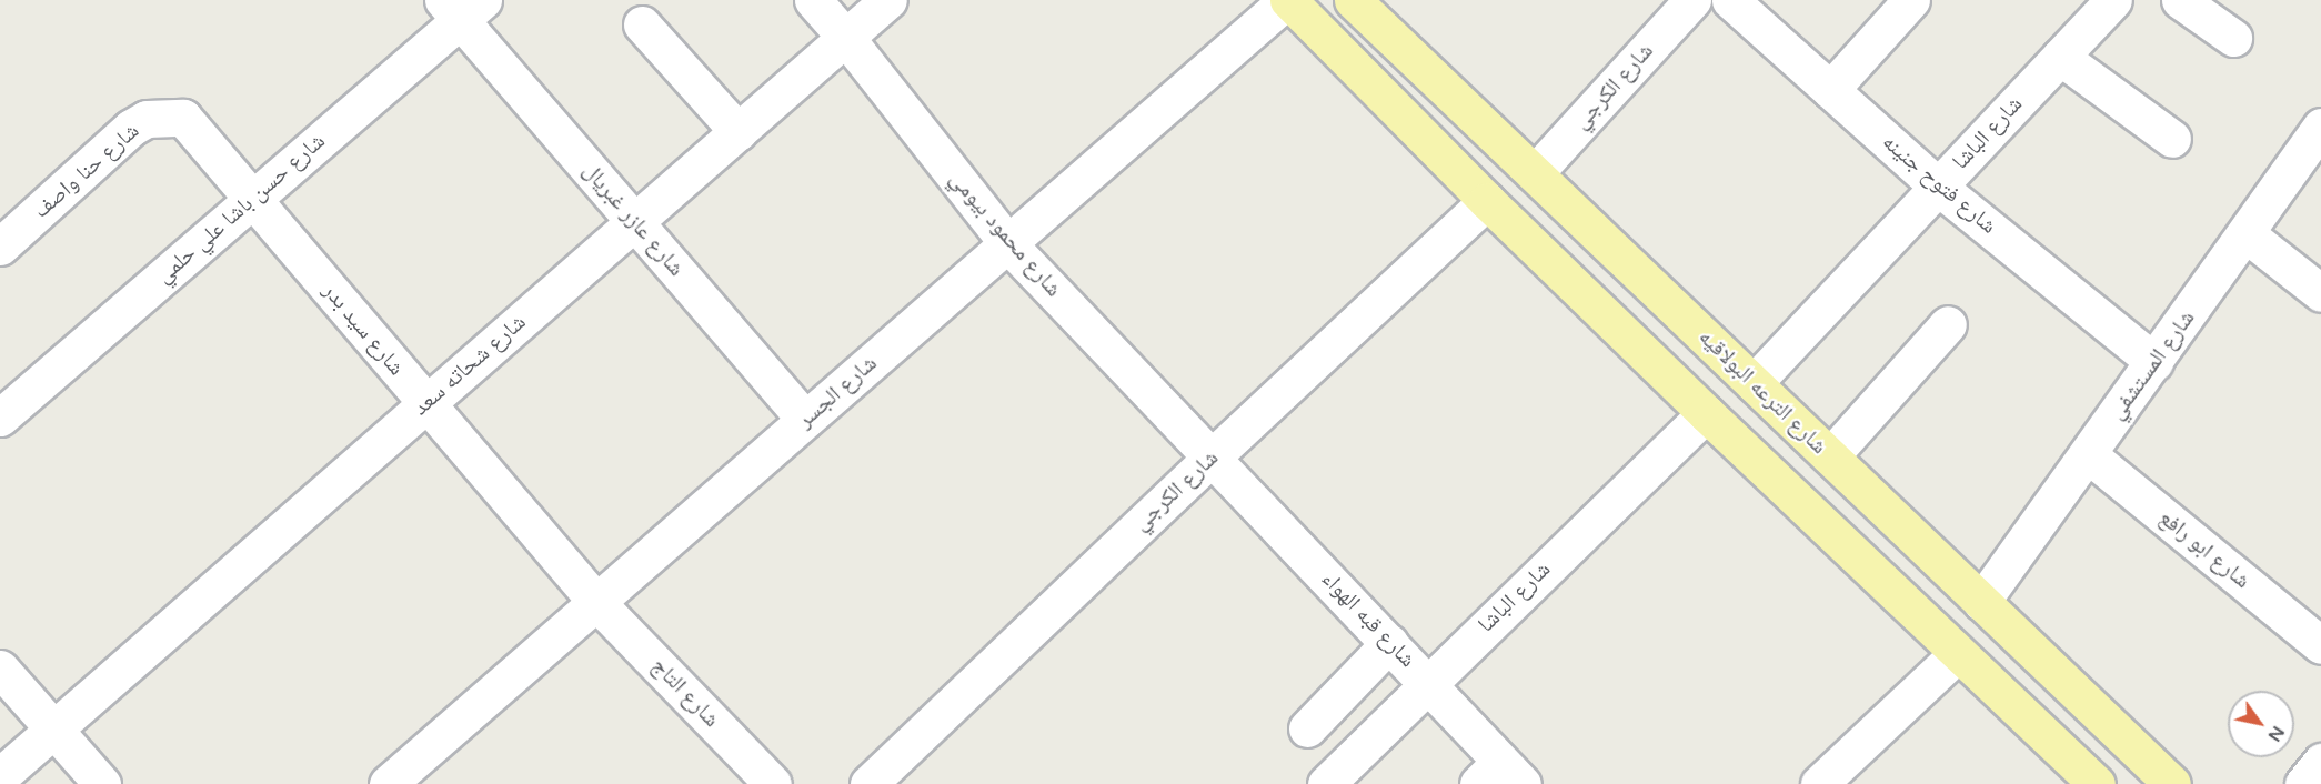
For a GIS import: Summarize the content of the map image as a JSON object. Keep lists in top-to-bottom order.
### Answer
{
  "streets": {
    "main road": ["شارع الترعه البولاقيه"],
    "street": [
      "شارع الكرجي",
      "شارع الباشا",
      "شارع حنا واصف",
      "شارع فتوح جنينه",
      "شارع حسن باشا علي حلمي",
      "شارع عازر غبريال",
      "شارع محمود بيومي",
      "شارع سيد بدر",
      "شارع شحاته سعد",
      "شارع المستشفي",
      "شارع الجسر",
      "شارع ابو رافع",
      "شارع قبه الهواء",
      "شارع التاج"
    ]
  },
  "crossings": [
    ["شارع الكرجي", "شارع محمود بيومي"],
    ["شارع الكرجي", "شارع الترعه البولاقيه"],
    ["شارع الكرجي", "شارع قبه الهواء"],
    ["شارع الباشا", "شارع فتوح جنينه"],
    ["شارع الباشا", "شارع الترعه البولاقيه"],
    ["شارع الباشا", "شارع قبه الهواء"],
    ["شارع حنا واصف", "شارع سيد بدر"],
    ["شارع فتوح جنينه", "شارع المستشفي"],
    ["شارع حسن باشا علي حلمي", "شارع عازر غبريال"],
    ["شارع حسن باشا علي حلمي", "شارع سيد بدر"],
    ["شارع عازر غبريال", "شارع شحاته سعد"],
    ["شارع عازر غبريال", "شارع الجسر"],
    ["شارع محمود بيومي", "شارع شحاته سعد"],
    ["شارع محمود بيومي", "شارع الجسر"],
    ["شارع محمود بيومي", "شارع قبه الهواء"],
    ["شارع سيد بدر", "شارع شحاته سعد"],
    ["شارع سيد بدر", "شارع الجسر"],
    ["شارع سيد بدر", "شارع التاج"],
    ["شارع المستشفي", "شارع الترعه البولاقيه"],
    ["شارع المستشفي", "شارع ابو رافع"],
    ["شارع الجسر", "شارع التاج"]
  ],
  "north": "bottom right"
}
